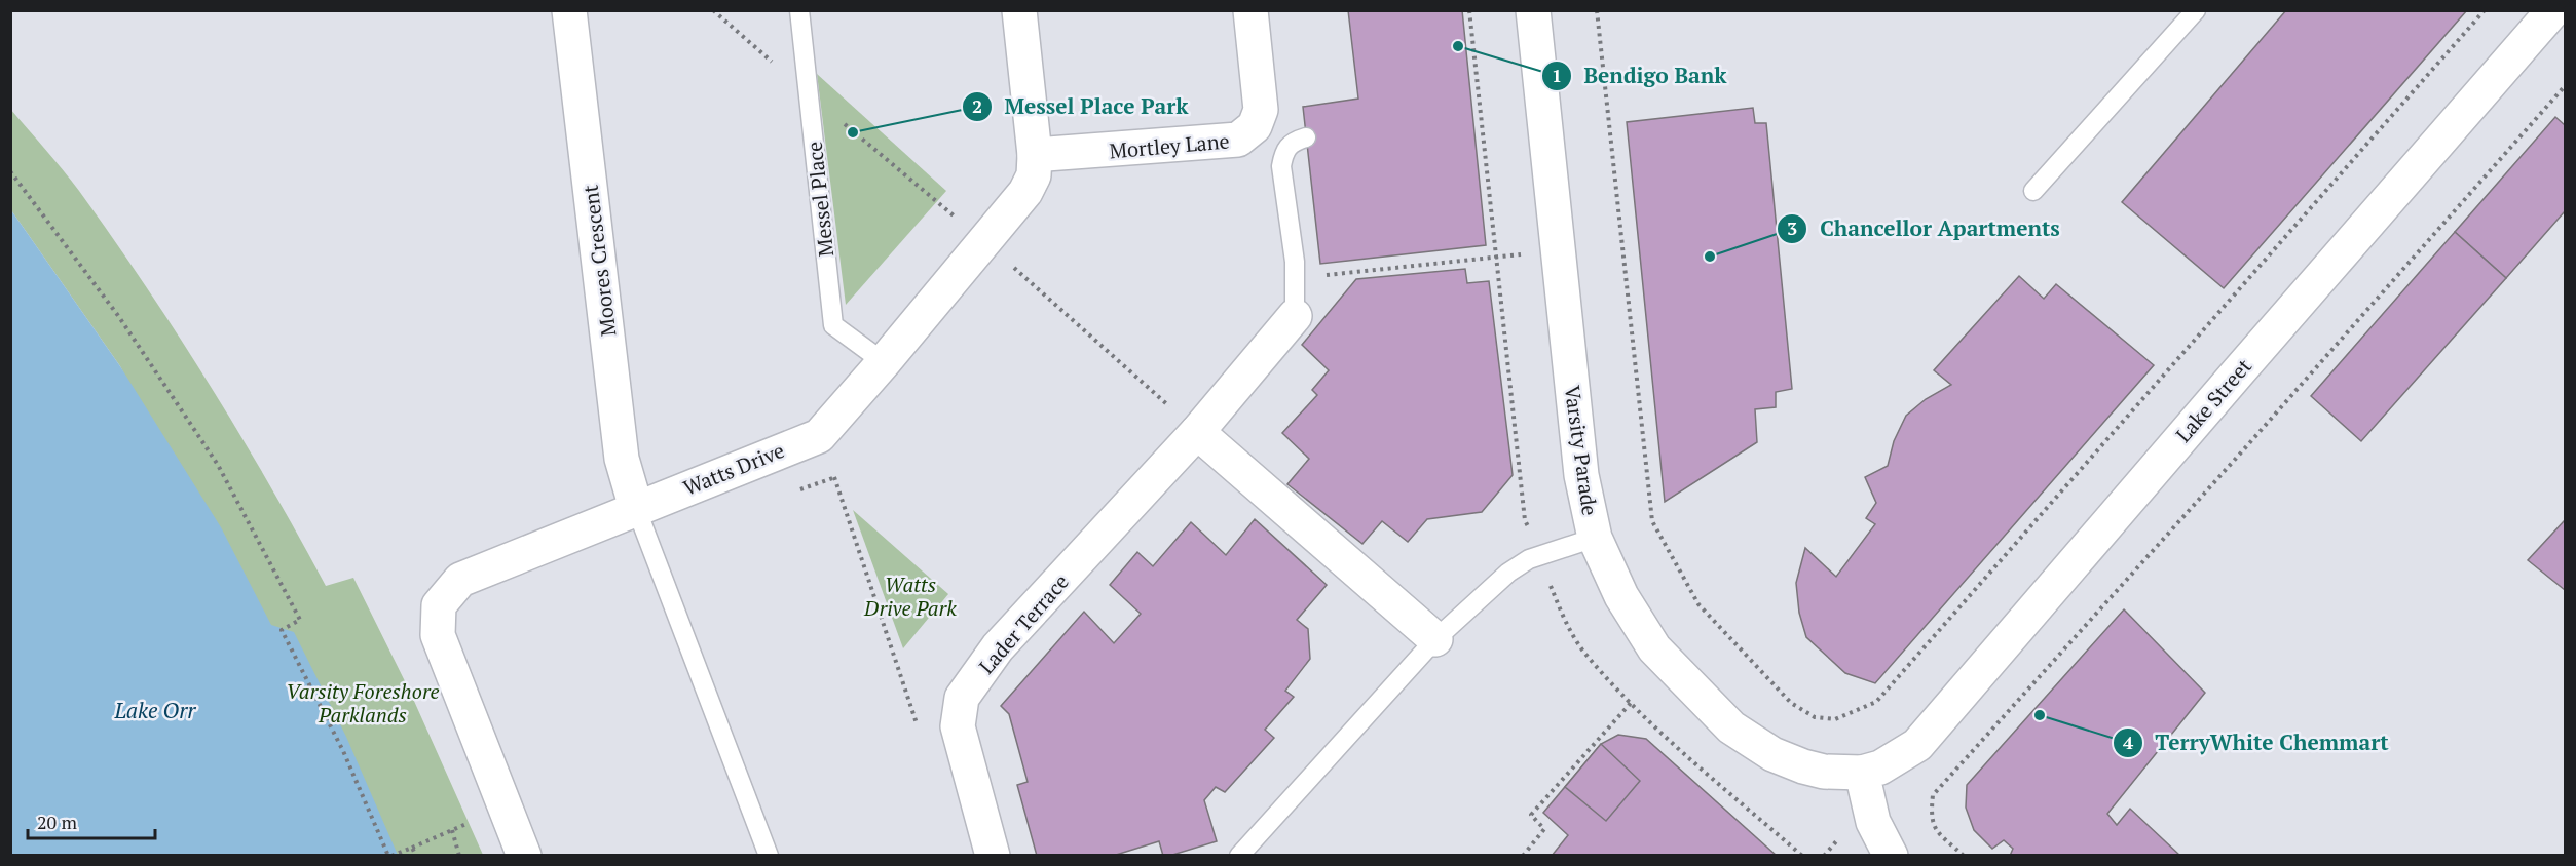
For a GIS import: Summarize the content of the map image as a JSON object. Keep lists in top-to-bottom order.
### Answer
{
  "streets": {
    "street": [
      "Mortley Lane",
      "Moores Crescent",
      "Lake Street",
      "Varsity Parade",
      "Watts Drive",
      "Lader Terrace"
    ],
    "lane": ["Messel Place"]
  },
  "crossings": [
    ["Mortley Lane", "Watts Drive"],
    ["Messel Place", "Watts Drive"],
    ["Moores Crescent", "Watts Drive"],
    ["Lake Street", "Varsity Parade"]
  ],
  "water": ["Lake Orr"],
  "parks": ["Watts Drive Park", "Varsity Foreshore Parklands"],
  "places": [
    "Bendigo Bank",
    "Messel Place Park",
    "Chancellor Apartments",
    "TerryWhite Chemmart"
  ],
  "scale_bar": "20 m"
}
